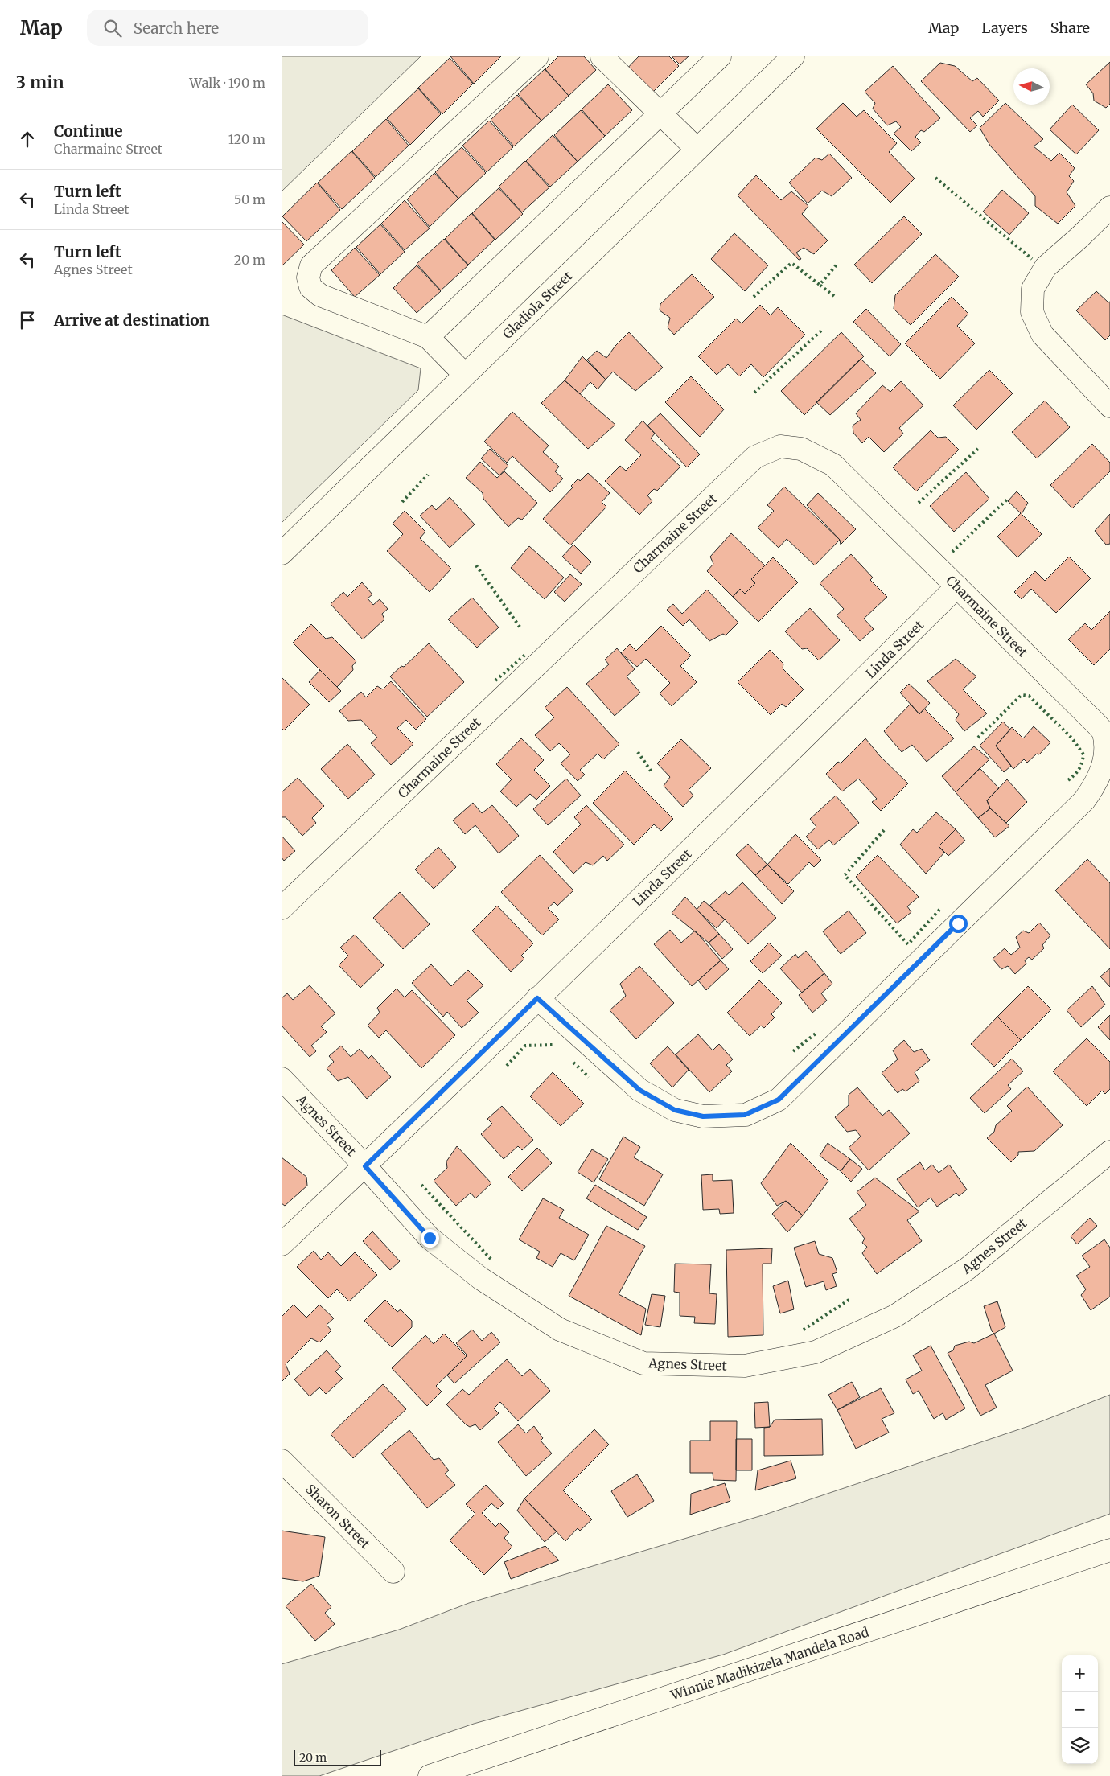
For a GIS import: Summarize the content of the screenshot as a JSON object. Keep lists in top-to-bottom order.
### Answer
{
  "streets": {
    "street": [
      "Gladiola Street",
      "Charmaine Street",
      "Linda Street",
      "Agnes Street",
      "Sharon Street",
      "Winnie Madikizela Mandela Road"
    ]
  },
  "crossings": [
    ["Charmaine Street", "Linda Street"],
    ["Linda Street", "Agnes Street"]
  ],
  "scale_bar": "20 m",
  "north": "left",
  "page": {
    "header": "Map",
    "search": "Search here",
    "nav": ["Map", "Layers", "Share"],
    "heading": ["3 min", "Walk · 190 m"],
    "list": [
      ["Continue", "Charmaine Street", "120 m"],
      ["Turn left", "Linda Street", "50 m"],
      ["Turn left", "Agnes Street", "20 m"],
      "Arrive at destination"
    ],
    "map_buttons": ["+", "−"],
    "scale": "20 m"
  }
}
